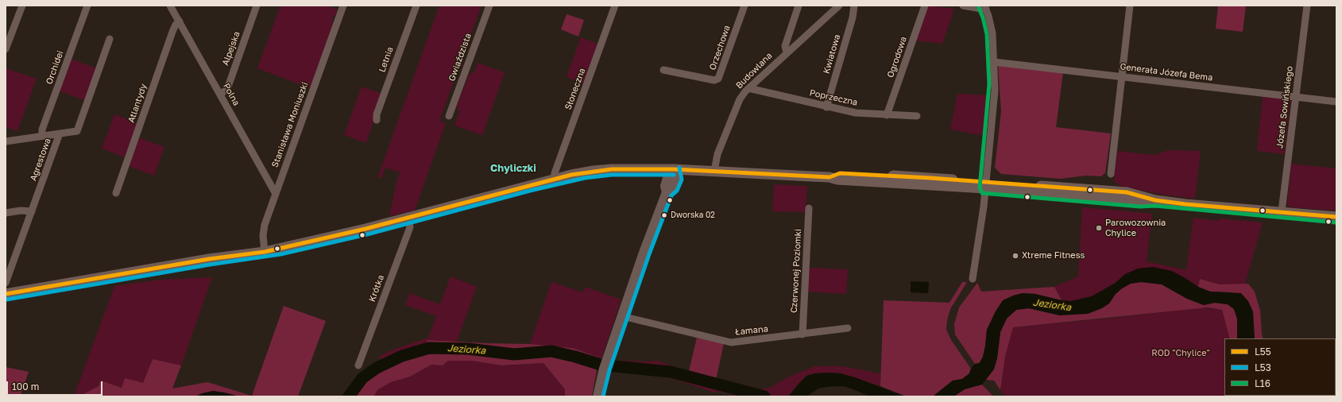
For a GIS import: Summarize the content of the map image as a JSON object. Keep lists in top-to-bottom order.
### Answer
{
  "streets": {
    "street": [
      "Orzechowa",
      "Alpejska",
      "Kwiatowa",
      "Gwiaździsta",
      "Ogrodowa",
      "Letnia",
      "Orchidei",
      "Budowlana",
      "Generała Józefa Bema",
      "Słoneczna",
      "Polna",
      "Poprzeczna",
      "Atlantydy",
      "Józefa Sowińskiego",
      "Stanisława Moniuszki",
      "Agrestowa",
      "Czerwonej Poziomki",
      "Krótka",
      "Łamana"
    ]
  },
  "crossings": [
    ["Alpejska", "Polna"],
    ["Kwiatowa", "Poprzeczna"],
    ["Ogrodowa", "Poprzeczna"],
    ["Budowlana", "Poprzeczna"],
    ["Generała Józefa Bema", "Józefa Sowińskiego"],
    ["Polna", "Atlantydy"],
    ["Polna", "Stanisława Moniuszki"],
    ["Czerwonej Poziomki", "Łamana"]
  ],
  "districts": ["Chyliczki"],
  "water": ["Jeziorka"],
  "parks": ["ROD \"Chylice\""],
  "places": ["Dworska 02", "Parowozownia Chylice", "Xtreme Fitness"],
  "lines": ["transit line L16", "transit line L53", "transit line L55"],
  "legend": ["L55", "L53", "L16"],
  "scale_bar": "100 m"
}
